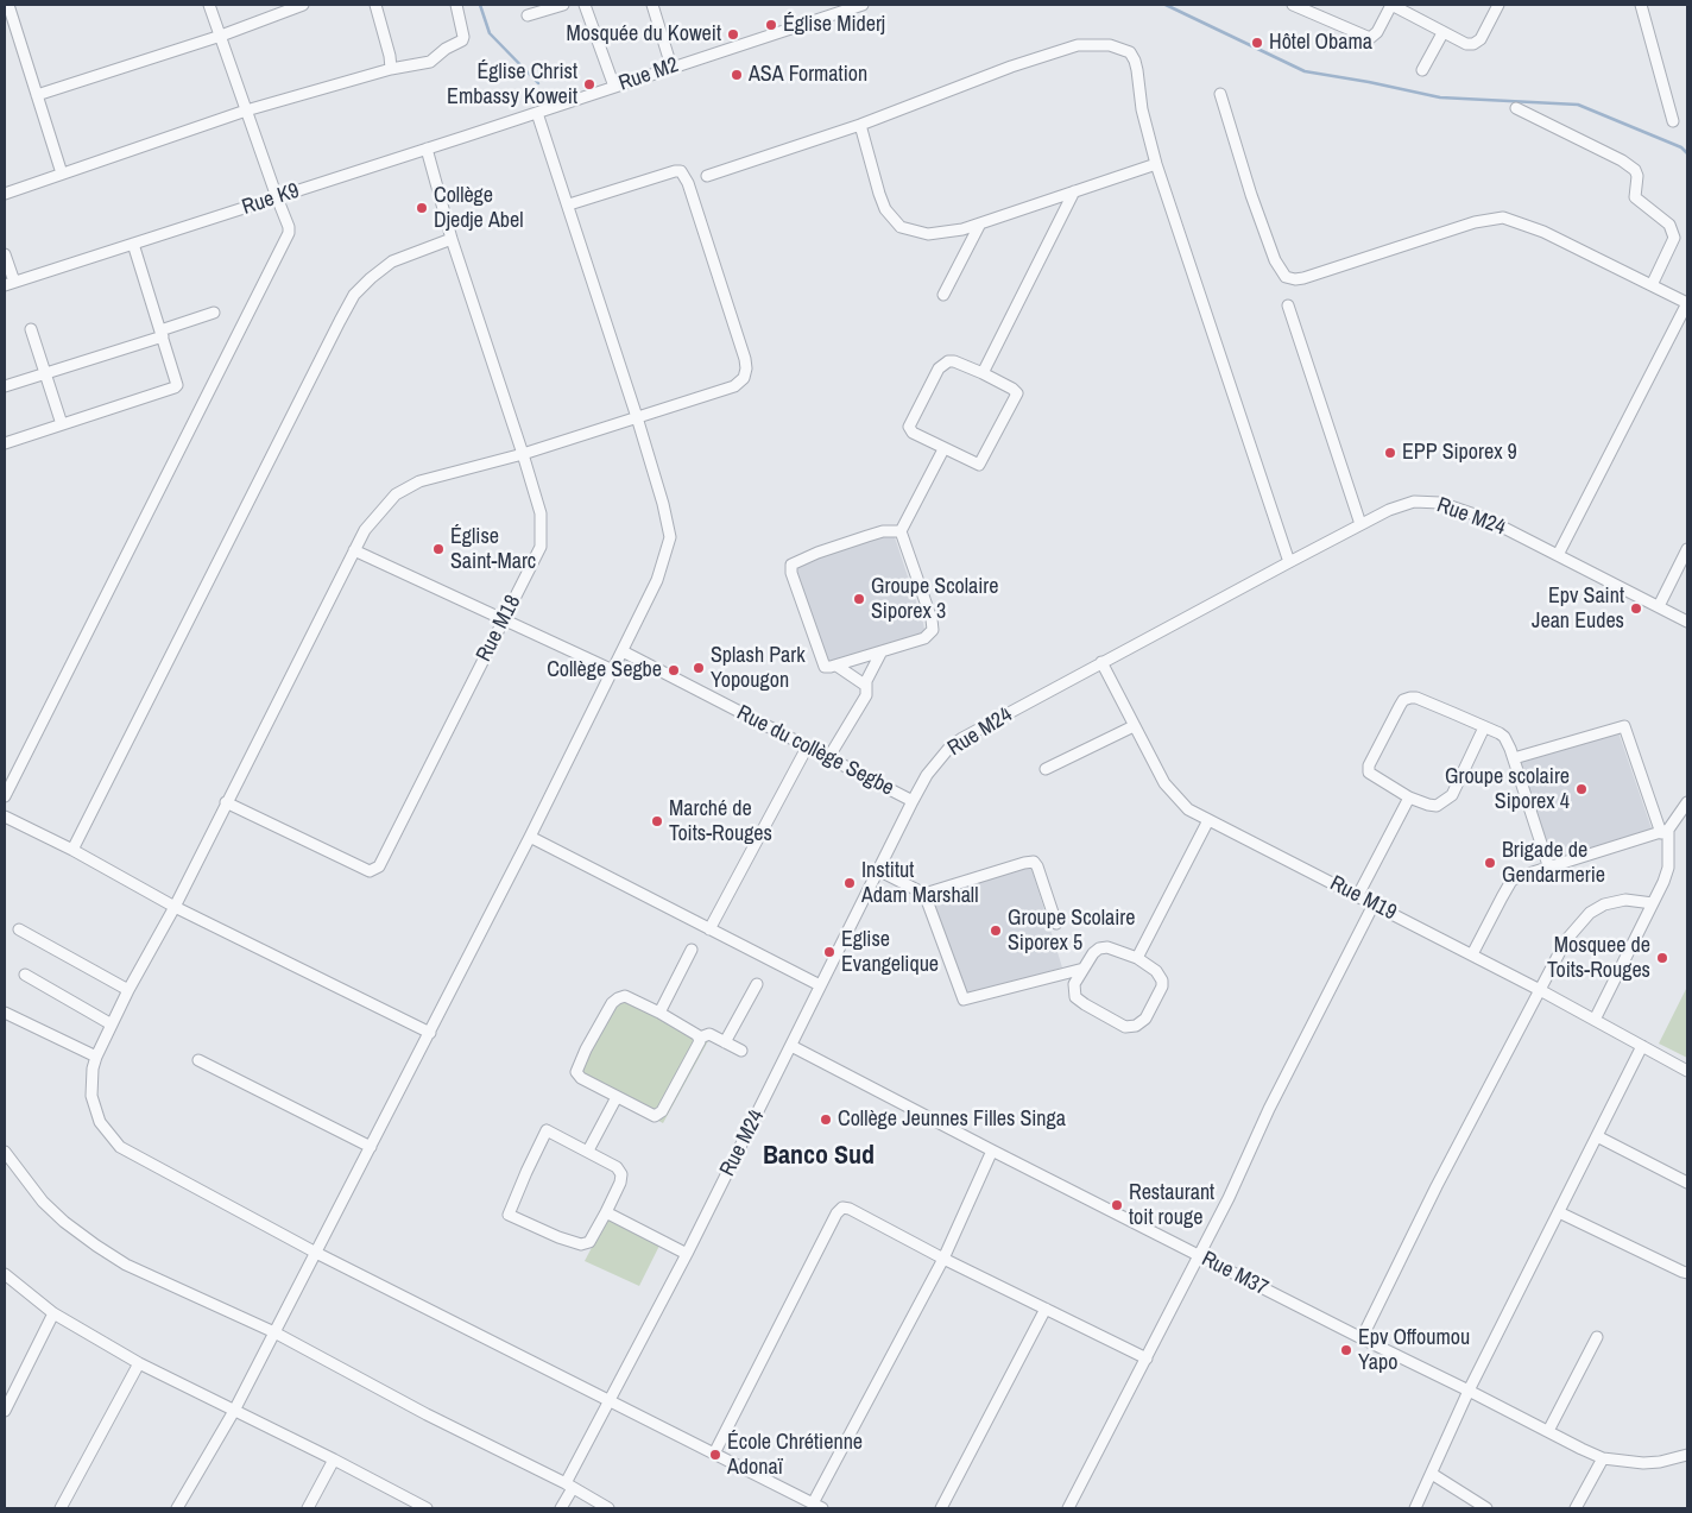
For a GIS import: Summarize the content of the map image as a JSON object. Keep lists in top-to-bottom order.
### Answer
{
  "streets": {
    "street": [
      "Rue M2",
      "Rue K9",
      "Rue M24",
      "Rue M18",
      "Rue du collège Segbe",
      "Rue M19",
      "Rue M37"
    ]
  },
  "crossings": [
    ["Rue M2", "Rue K9"],
    ["Rue K9", "Rue M18"],
    ["Rue M24", "Rue du collège Segbe"],
    ["Rue M24", "Rue M19"],
    ["Rue M24", "Rue M37"]
  ],
  "districts": ["Banco Sud"],
  "places": [
    "Église Miderj",
    "Mosquée du Koweit",
    "Hôtel Obama",
    "ASA Formation",
    "Église Christ Embassy Koweit",
    "Collège Djedje Abel",
    "EPP Siporex 9",
    "Église Saint-Marc",
    "Groupe Scolaire Siporex 3",
    "Epv Saint Jean Eudes",
    "Splash Park Yopougon",
    "Collège Segbe",
    "Groupe scolaire Siporex 4",
    "Marché de Toits-Rouges",
    "Brigade de Gendarmerie",
    "Institut Adam Marshall",
    "Groupe Scolaire Siporex 5",
    "Eglise Evangelique",
    "Mosquee de Toits-Rouges",
    "Collège Jeunnes Filles Singa",
    "Restaurant toit rouge",
    "Epv Offoumou Yapo",
    "École Chrétienne Adonaï"
  ]
}
